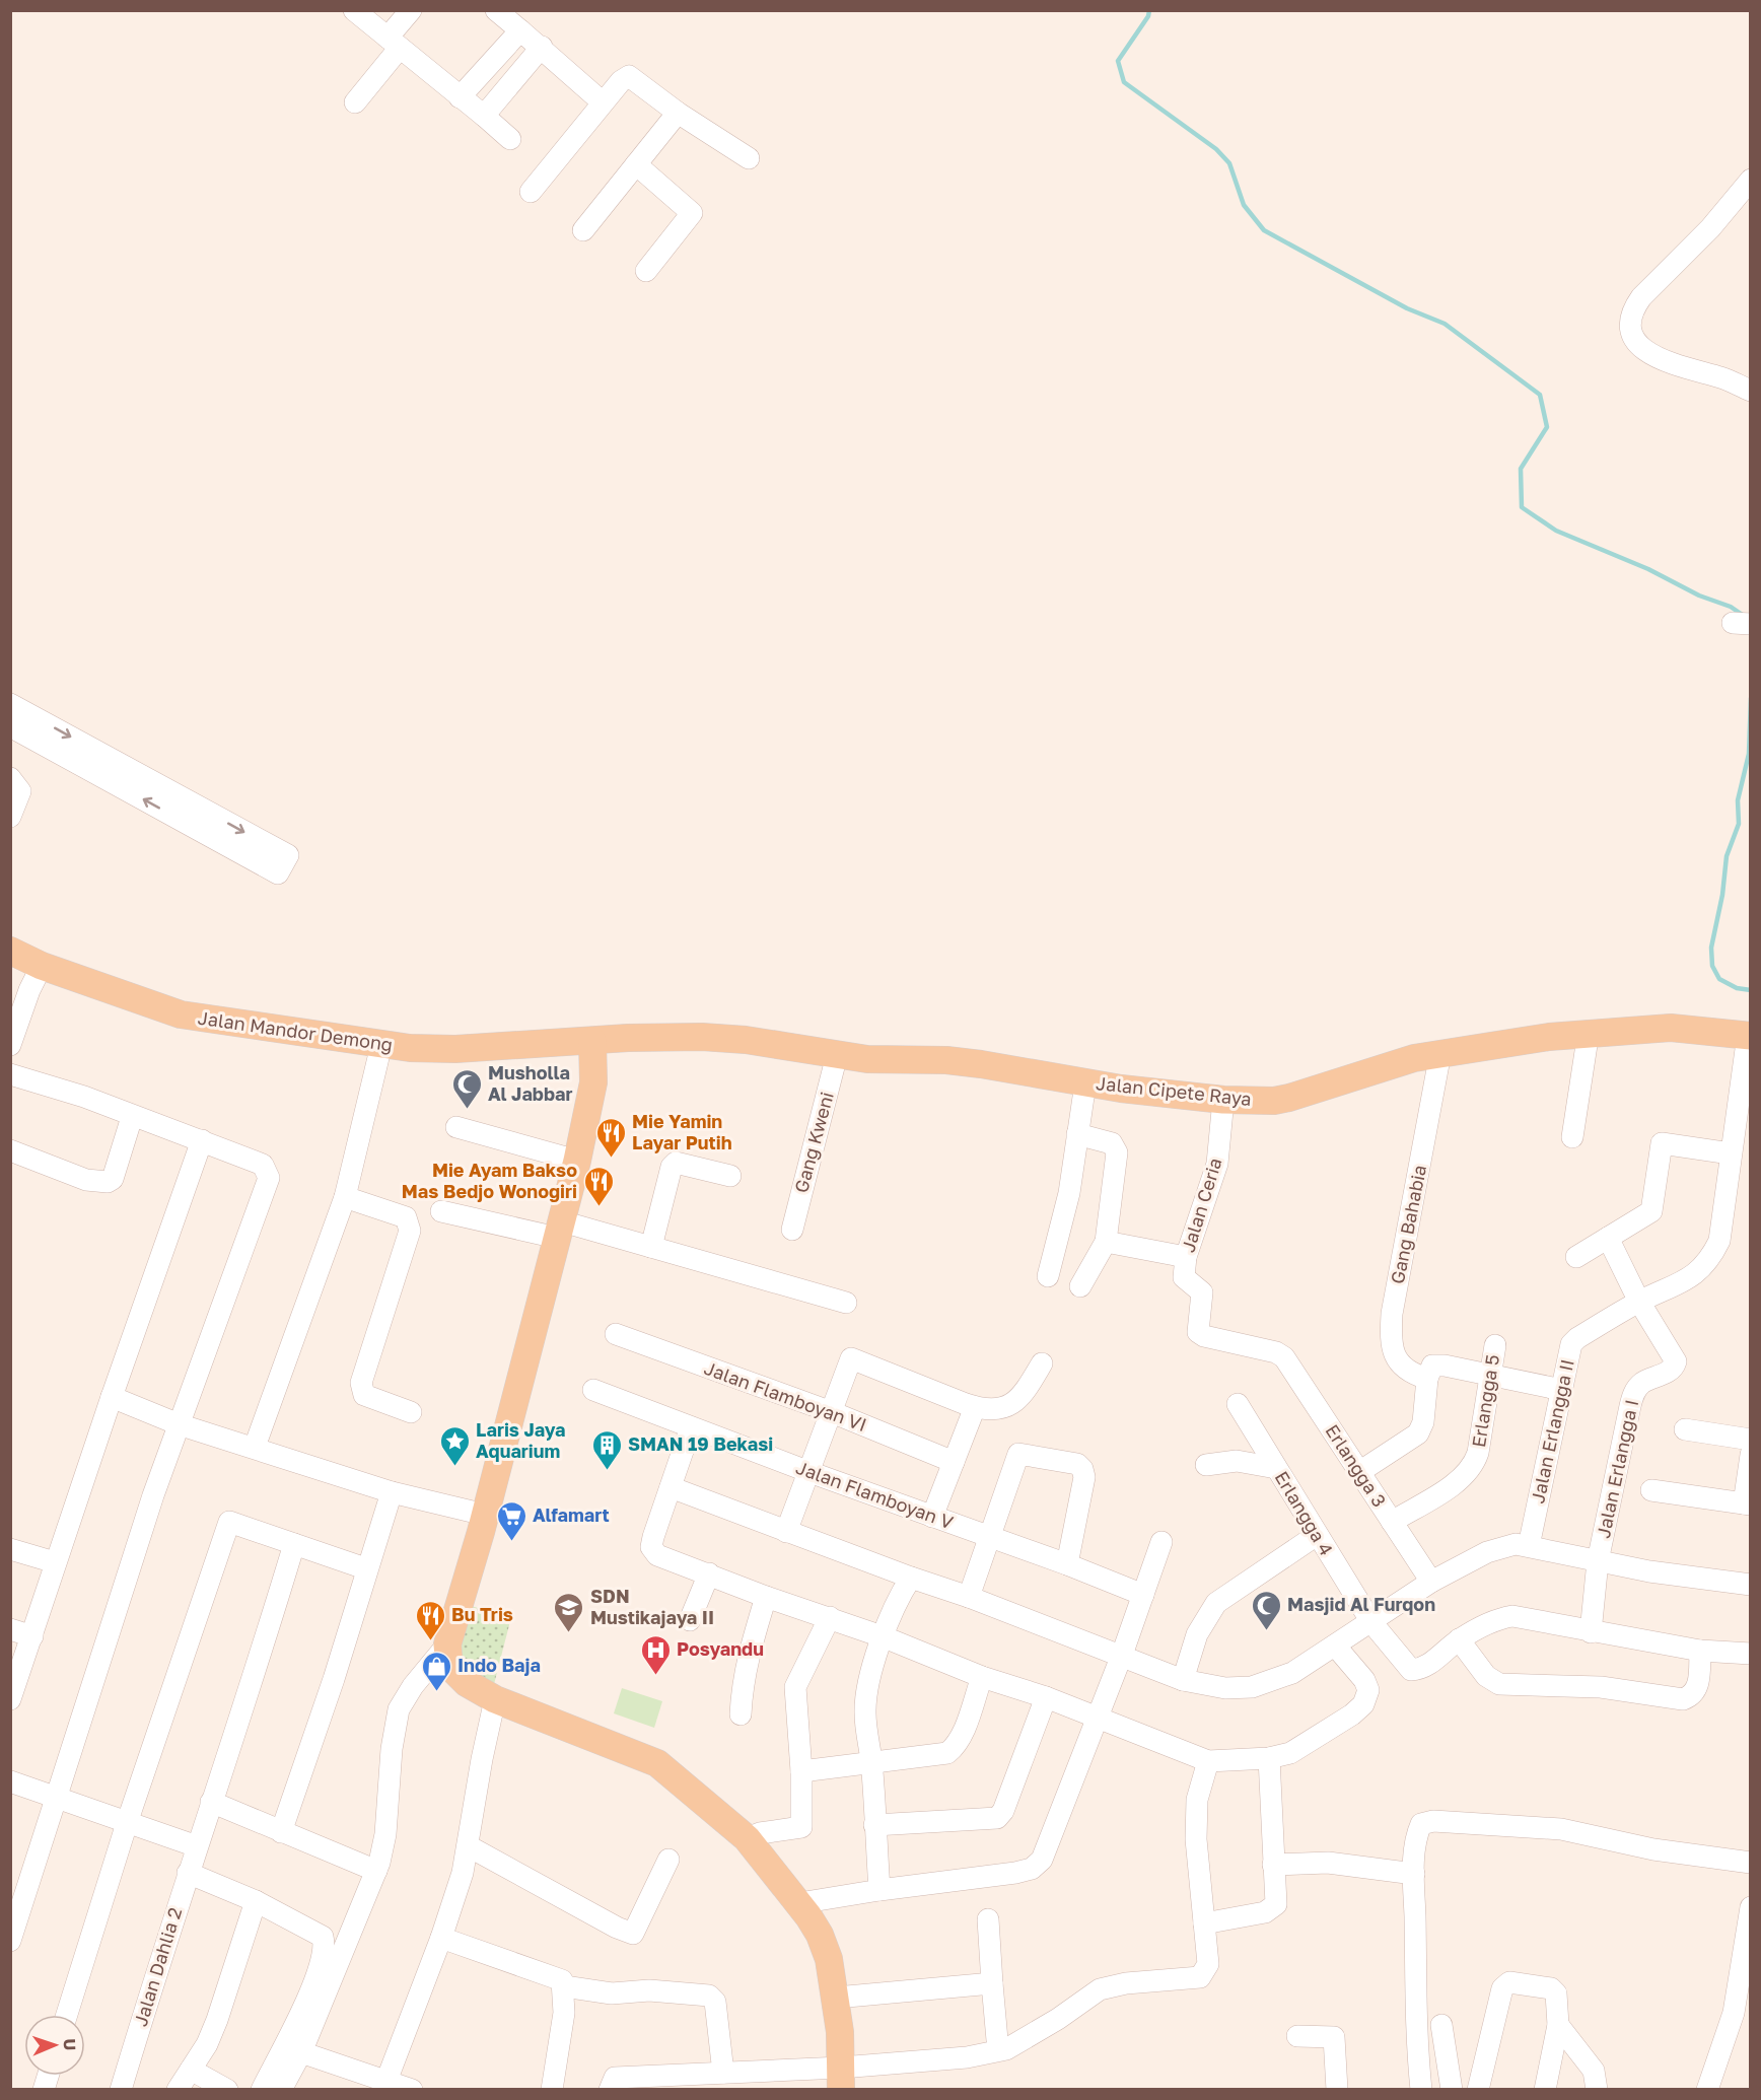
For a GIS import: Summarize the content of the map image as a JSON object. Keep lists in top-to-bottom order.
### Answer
{
  "streets": {
    "main road": ["Jalan Mandor Demong", "Jalan Cipete Raya"],
    "street": [
      "Gang Kweni",
      "Jalan Ceria",
      "Gang Bahabia",
      "Jalan Flamboyan VI",
      "Erlangga 5",
      "Jalan Erlangga II",
      "Erlangga 3",
      "Jalan Erlangga I",
      "Jalan Flamboyan V",
      "Erlangga 4",
      "Jalan Dahlia 2"
    ]
  },
  "crossings": [
    ["Jalan Mandor Demong", "Jalan Cipete Raya"],
    ["Jalan Cipete Raya", "Gang Kweni"],
    ["Jalan Cipete Raya", "Jalan Ceria"],
    ["Jalan Cipete Raya", "Gang Bahabia"],
    ["Jalan Cipete Raya", "Jalan Erlangga II"],
    ["Jalan Ceria", "Erlangga 3"],
    ["Erlangga 5", "Erlangga 3"],
    ["Jalan Erlangga II", "Jalan Erlangga I"]
  ],
  "places": {
    "mosque": ["Musholla Al Jabbar", "Masjid Al Furqon"],
    "restaurant": ["Mie Yamin Layar Putih", "Mie Ayam Bakso Mas Bedjo Wonogiri", "Bu Tris"],
    "place": ["Laris Jaya Aquarium"],
    "building": ["SMAN 19 Bekasi"],
    "supermarket": ["Alfamart"],
    "school or university": ["SDN Mustikajaya II"],
    "hospital": ["Posyandu"],
    "shop": ["Indo Baja"]
  },
  "north": "right"
}
